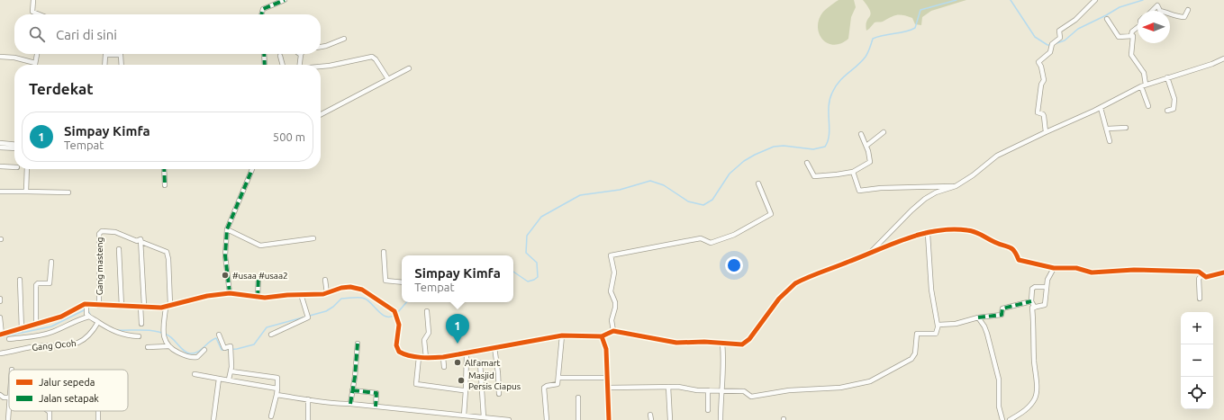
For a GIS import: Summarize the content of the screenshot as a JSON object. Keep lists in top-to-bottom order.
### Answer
{
  "streets": {
    "street": ["Gang masteng", "Gang Ocoh"]
  },
  "places": ["#usaa #usaa2", "Alfamart", "Masjid Persis Ciapus"],
  "legend": ["Jalur sepeda", "Jalan setapak"],
  "north": "left",
  "page": {
    "search": "Cari di sini",
    "heading": "Terdekat",
    "list": [
      {
        "mark": "1",
        "name": "Simpay Kimfa",
        "note": "Tempat",
        "value": "500 m"
      }
    ],
    "popup": ["Simpay Kimfa", "Tempat"],
    "map_buttons": ["+", "−"],
    "pins": "1"
  }
}
